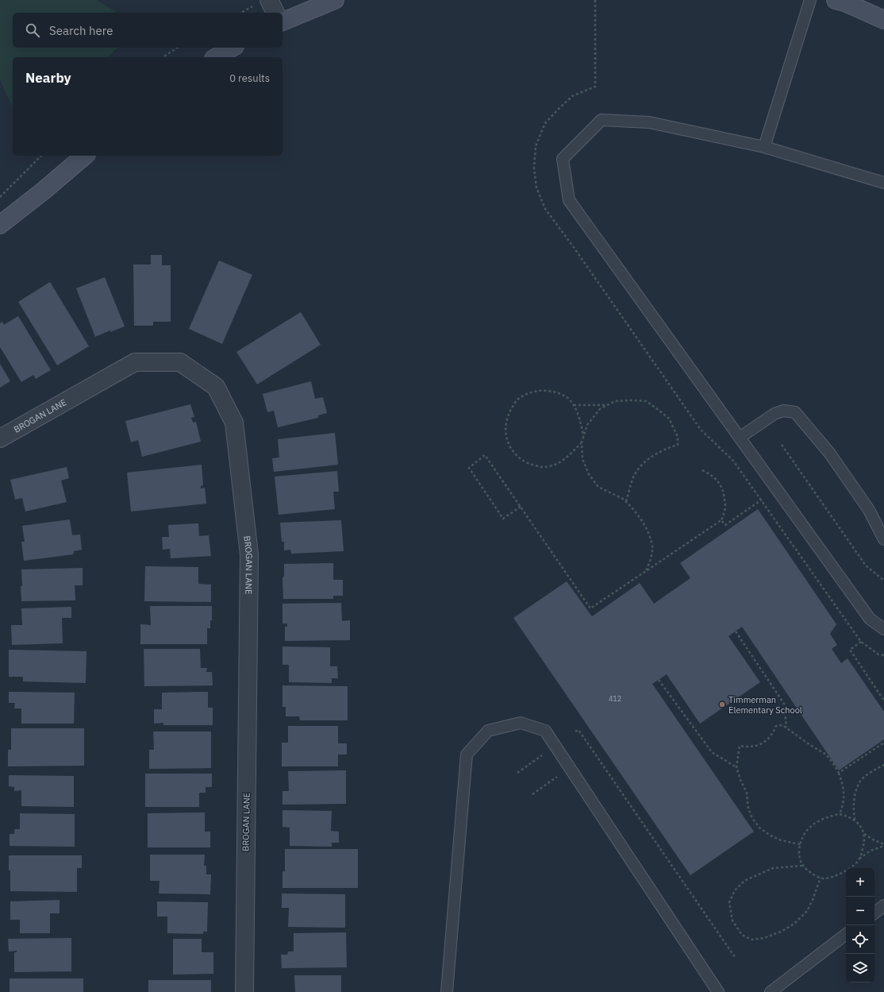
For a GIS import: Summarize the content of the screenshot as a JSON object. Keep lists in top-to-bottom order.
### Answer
{
  "streets": {
    "street": ["BROGAN LANE"]
  },
  "places": ["Timmerman Elementary School"],
  "house_numbers": ["412"],
  "page": {
    "search": "Search here",
    "heading": ["Nearby", "0 results"],
    "map_buttons": ["+", "−"]
  }
}
